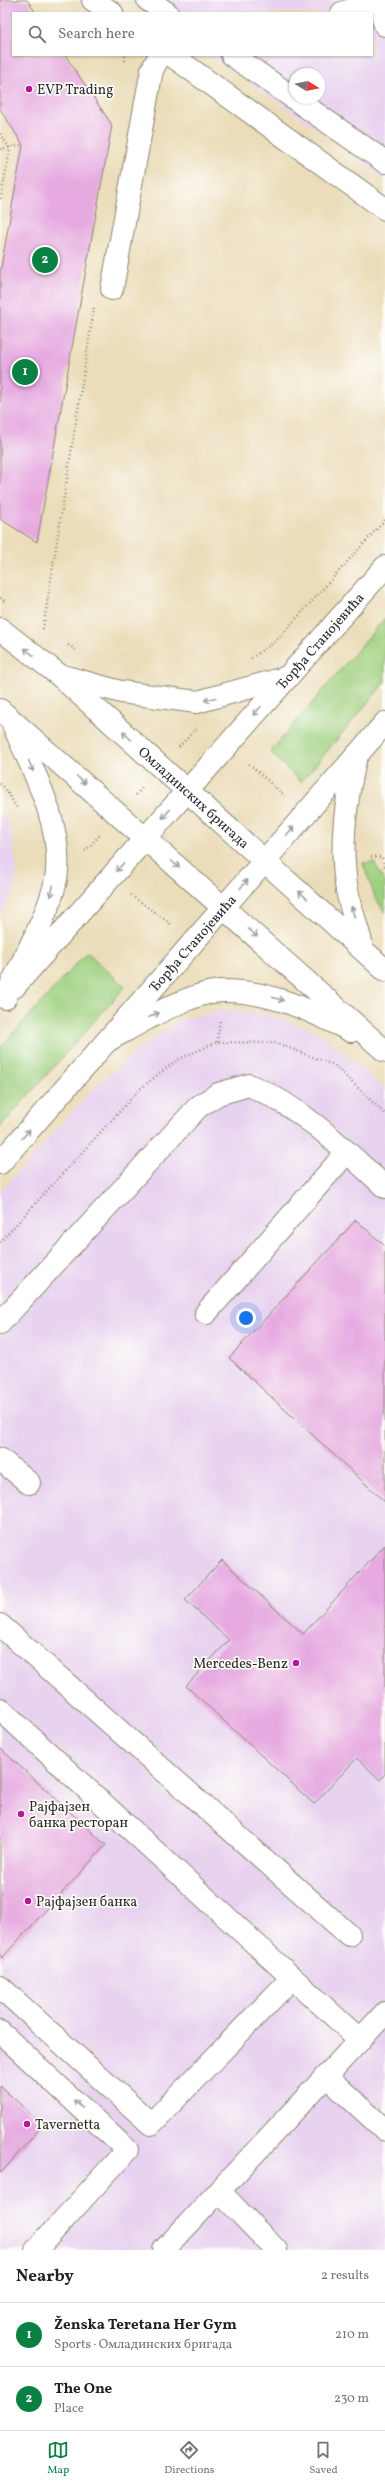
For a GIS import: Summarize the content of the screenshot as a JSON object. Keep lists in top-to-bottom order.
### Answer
{
  "streets": {
    "main road": ["Ђорђа Станојевића", "Омладинских бригада"]
  },
  "crossings": [
    ["Ђорђа Станојевића", "Омладинских бригада"]
  ],
  "places": [
    "EVP Trading",
    "Mercedes-Benz",
    "Рајфајзен банка ресторан",
    "Рајфајзен банка",
    "Tavernetta"
  ],
  "north": "right",
  "page": {
    "search": "Search here",
    "pins": ["2", "1"],
    "heading": ["Nearby", "2 results"],
    "list": [
      {
        "mark": "1",
        "name": "Ženska Teretana Her Gym",
        "note": "Sports · Омладинских бригада",
        "value": "210 m"
      },
      {
        "mark": "2",
        "name": "The One",
        "note": "Place",
        "value": "230 m"
      }
    ],
    "nav": ["Map", "Directions", "Saved"]
  }
}
